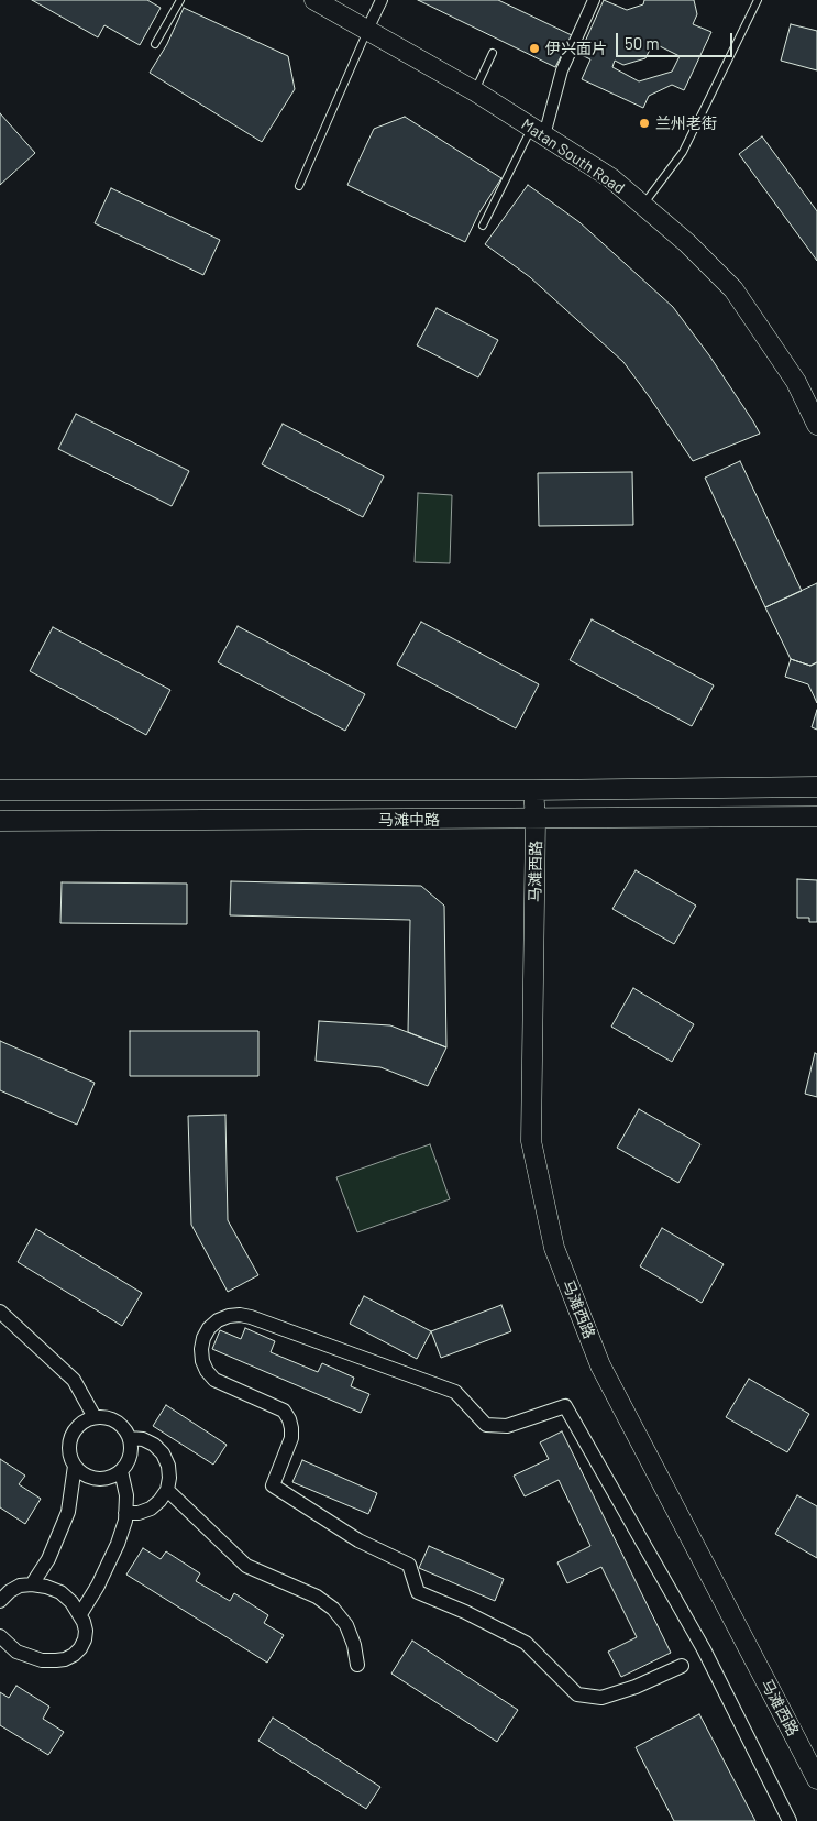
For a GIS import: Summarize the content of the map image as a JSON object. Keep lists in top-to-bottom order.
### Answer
{
  "streets": {
    "main road": ["Matan South Road", "马滩中路", "马滩西路"]
  },
  "crossings": [
    ["马滩中路", "马滩西路"]
  ],
  "places": ["伊兴面片", "兰州老街"],
  "scale_bar": "50 m"
}
